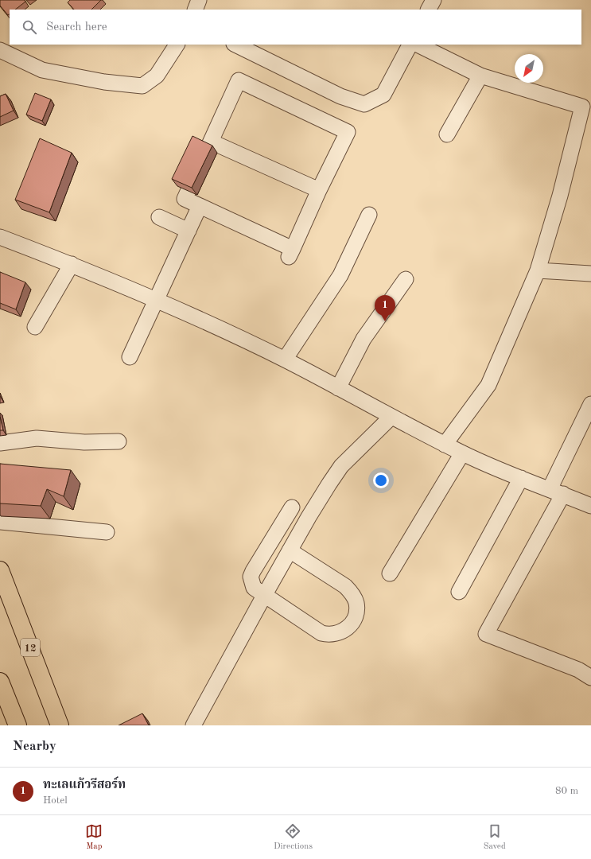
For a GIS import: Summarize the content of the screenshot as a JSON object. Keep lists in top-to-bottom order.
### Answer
{
  "streets": {
    "main road": ["12"]
  },
  "north": "bottom left",
  "page": {
    "search": "Search here",
    "pins": "1",
    "heading": "Nearby",
    "list": [
      {
        "mark": "1",
        "name": "ทะเลแก้วรีสอร์ท",
        "note": "Hotel",
        "value": "80 m"
      }
    ],
    "nav": ["Map", "Directions", "Saved"]
  }
}
